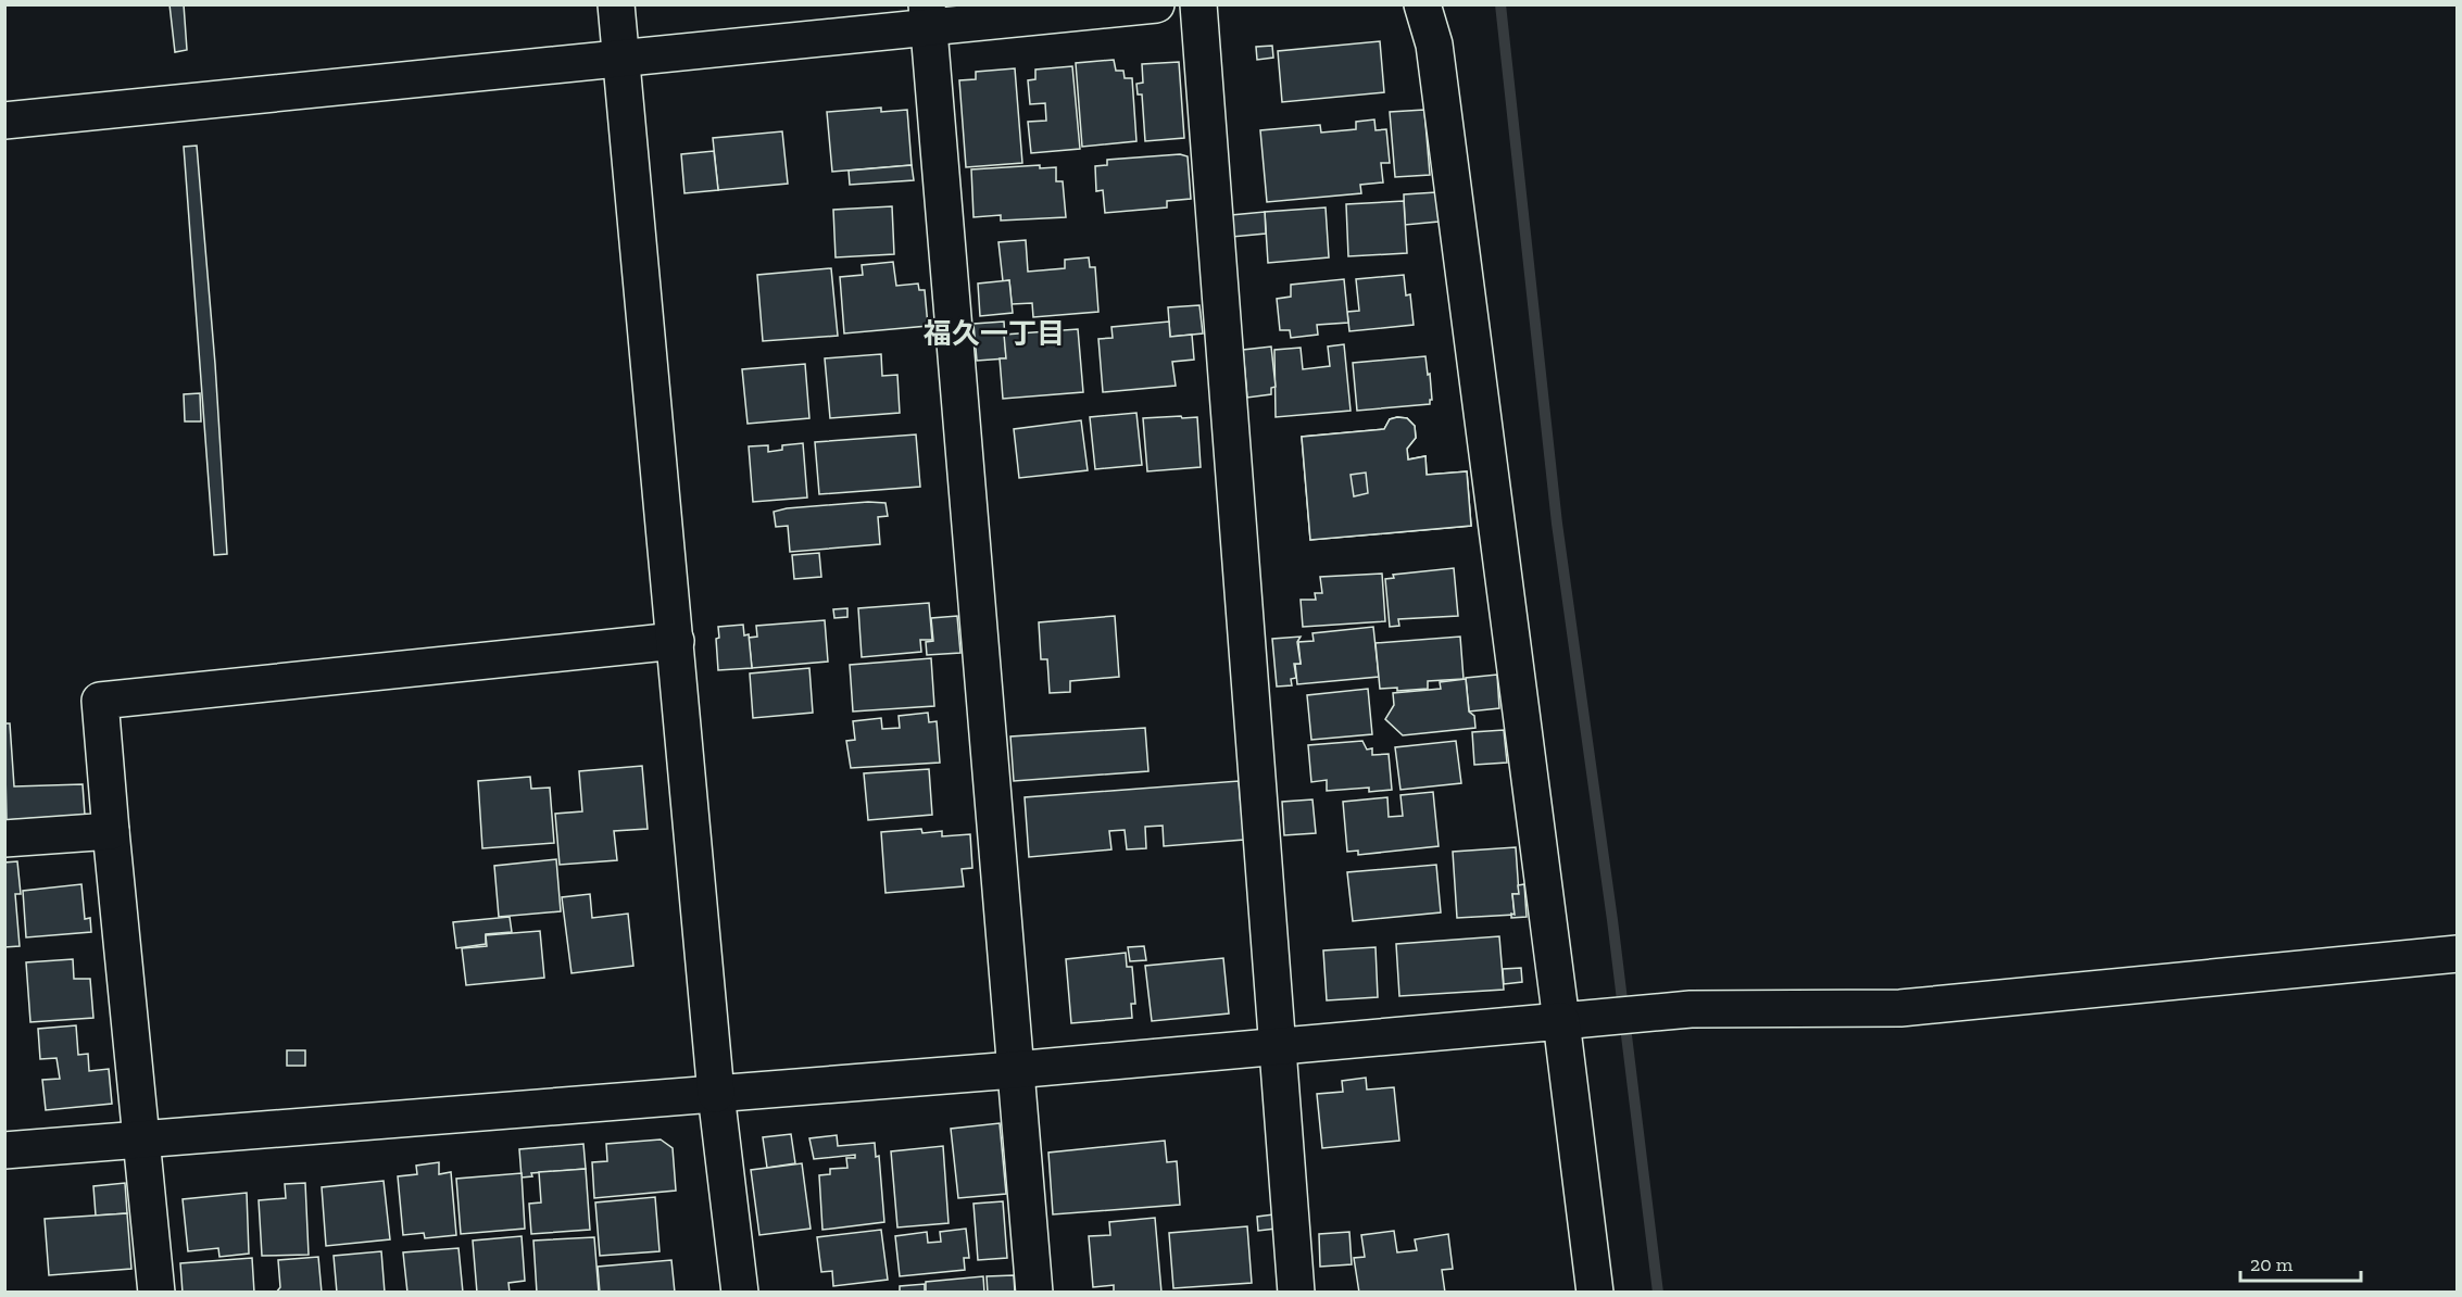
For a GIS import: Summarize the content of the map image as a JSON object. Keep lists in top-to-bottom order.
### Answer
{
  "districts": ["福久一丁目"],
  "scale_bar": "20 m"
}
